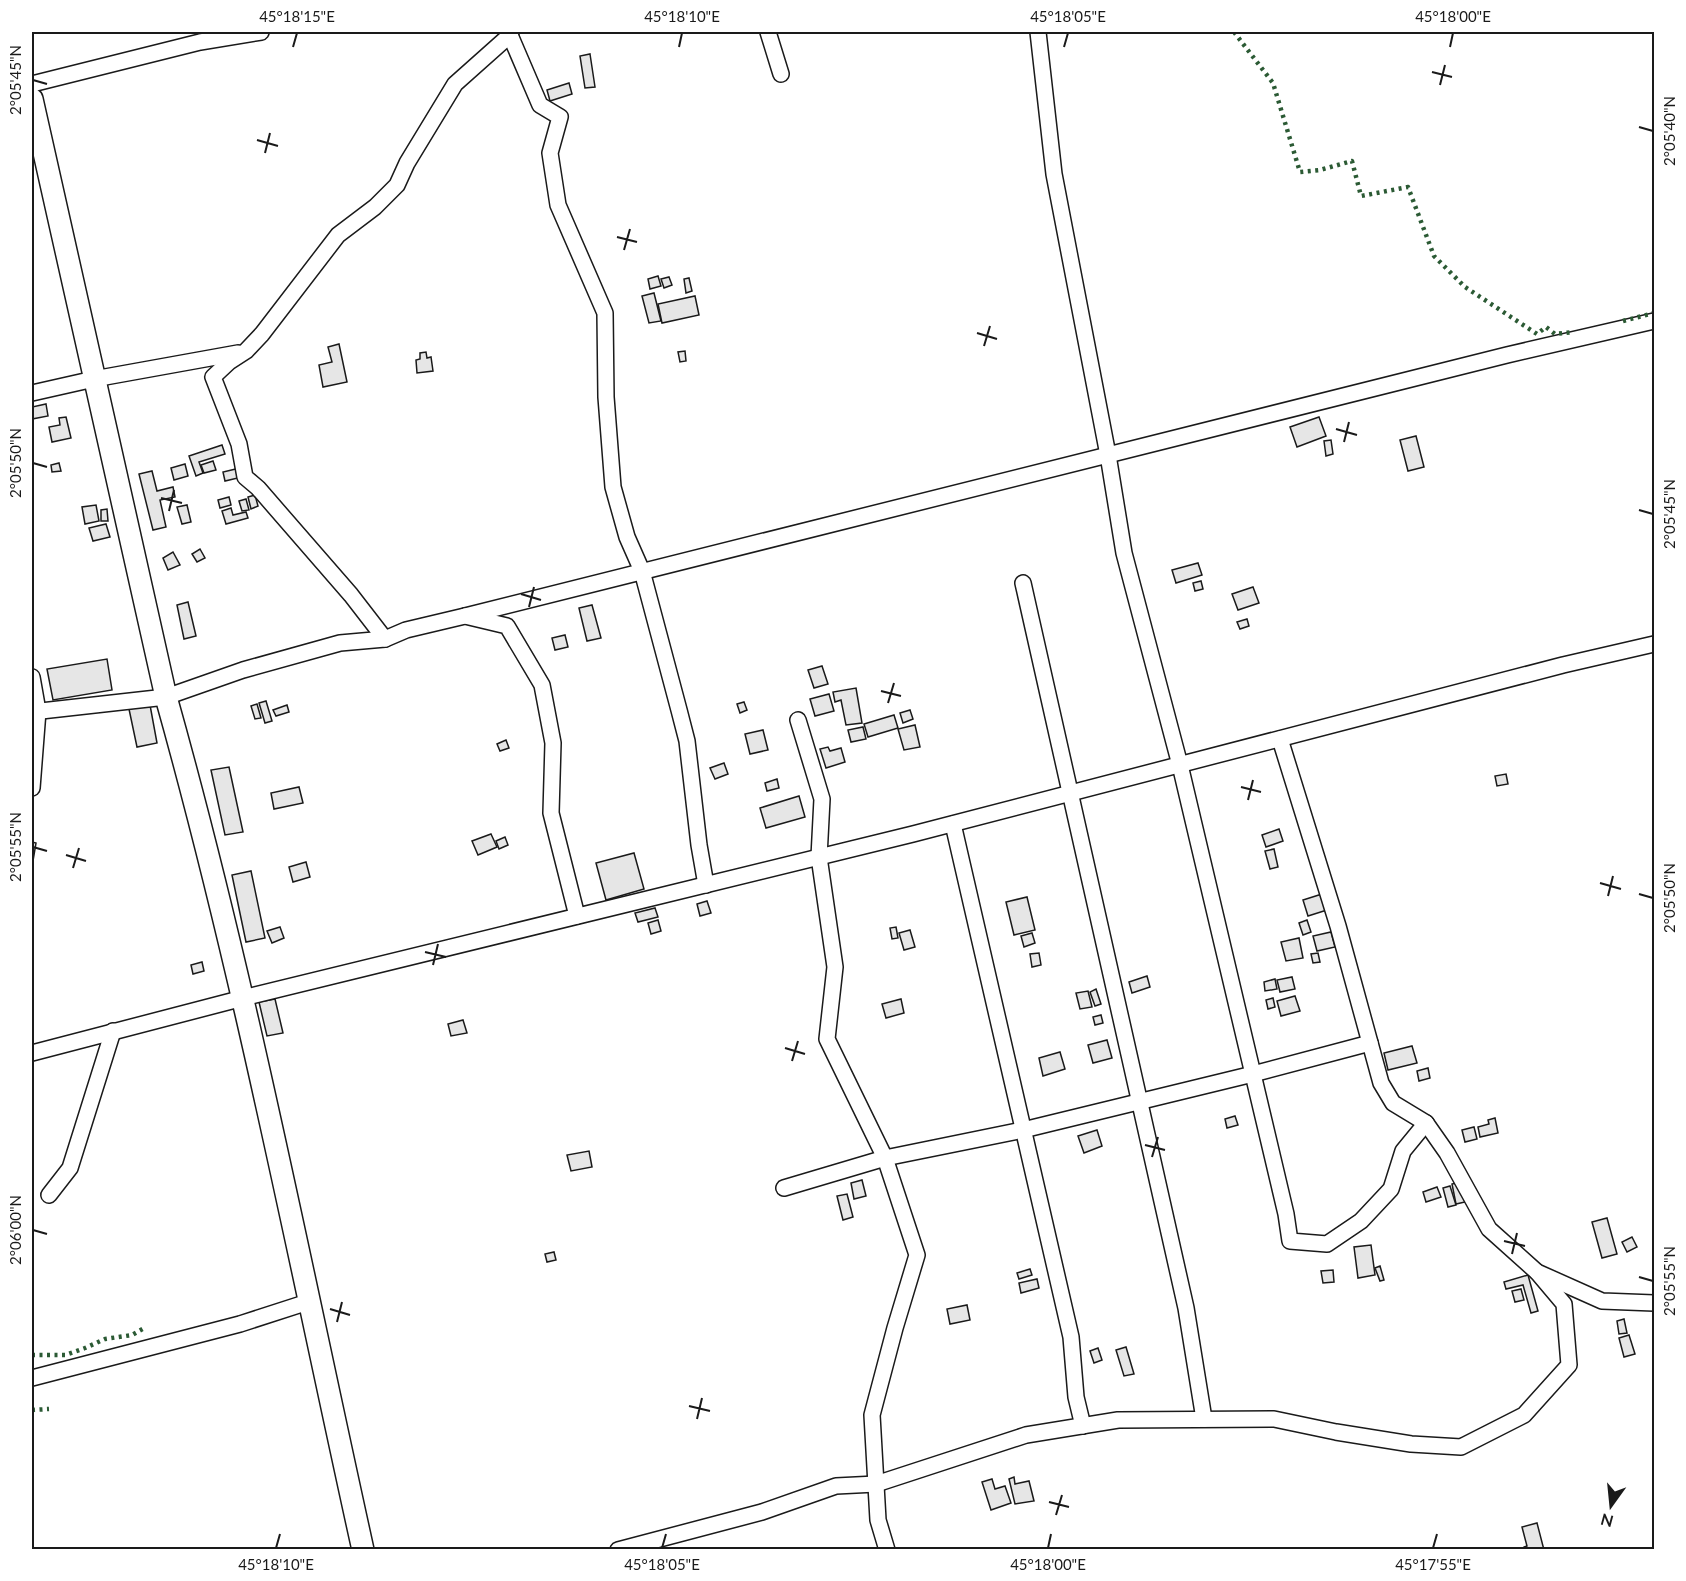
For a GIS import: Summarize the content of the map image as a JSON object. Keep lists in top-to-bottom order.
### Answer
{
  "north": "bottom",
  "coordinates": [
    "45°18'15\"E",
    "45°18'10\"E",
    "45°18'05\"E",
    "45°18'00\"E",
    "2°05'45\"N",
    "2°05'40\"N",
    "2°05'50\"N",
    "2°05'55\"N",
    "2°06'00\"N",
    "45°17'55\"E"
  ]
}
